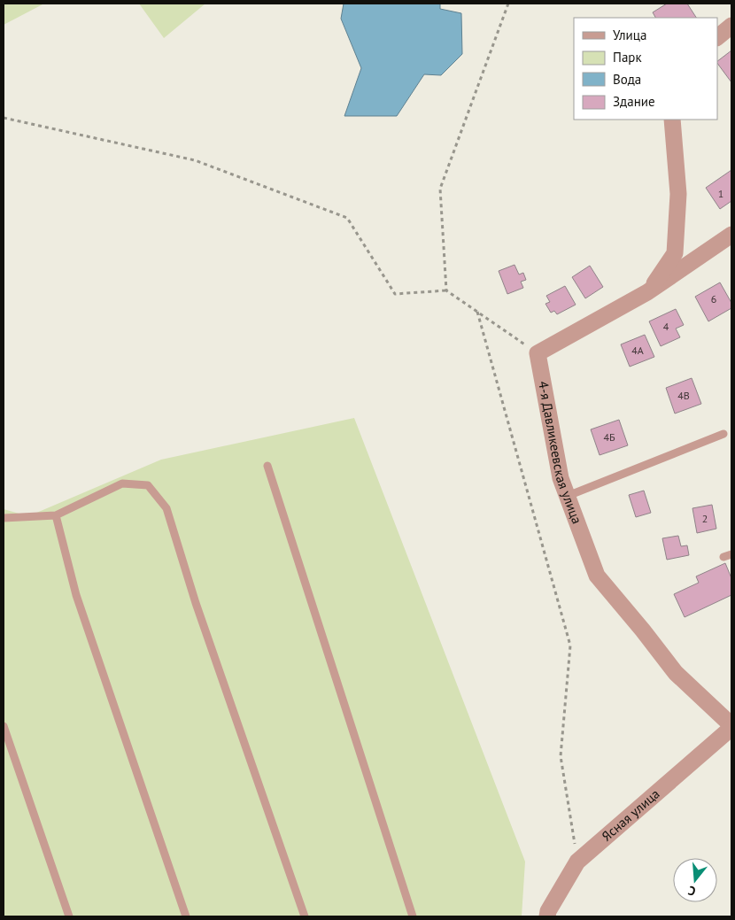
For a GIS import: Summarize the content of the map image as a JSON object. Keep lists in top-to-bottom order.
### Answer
{
  "streets": {
    "street": ["4-я Давликеевская улица", "Ясная улица"]
  },
  "crossings": [
    ["4-я Давликеевская улица", "Ясная улица"]
  ],
  "house_numbers": [
    "1",
    "6",
    "4",
    "4А",
    "4В",
    "4Б",
    "2"
  ],
  "legend": [
    "Улица",
    "Парк",
    "Вода",
    "Здание"
  ],
  "north": "bottom"
}
